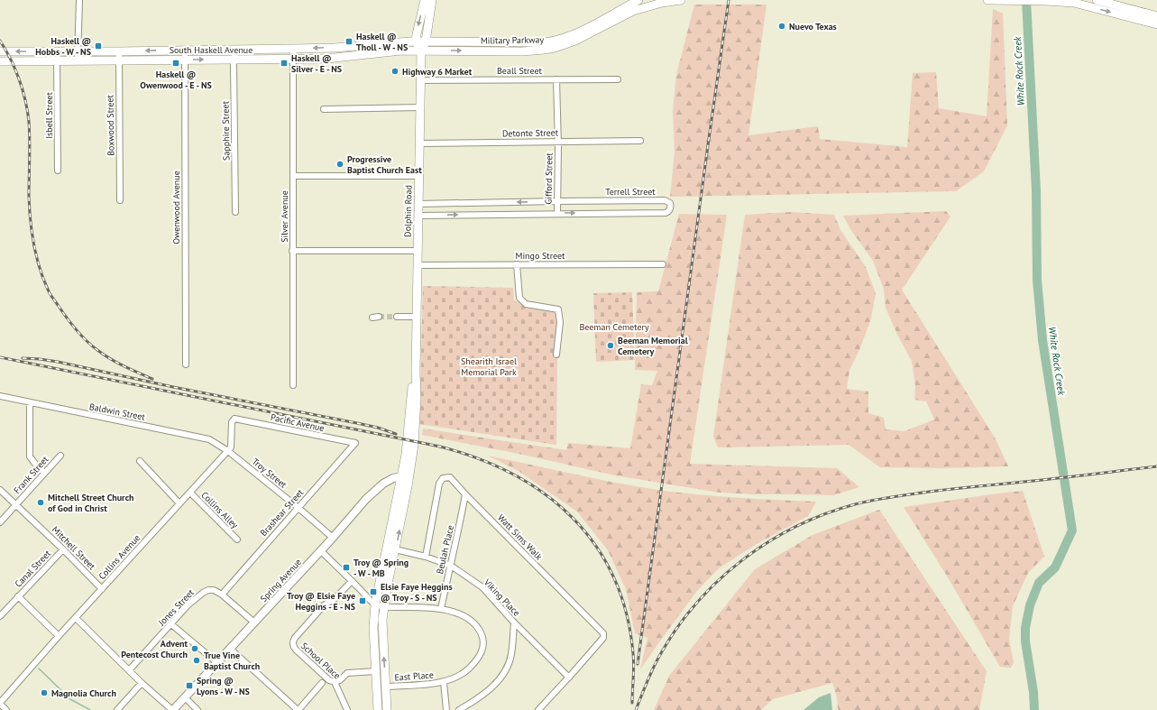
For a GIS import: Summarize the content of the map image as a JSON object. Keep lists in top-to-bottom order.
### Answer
{
  "streets": {
    "main road": ["Military Parkway", "South Haskell Avenue", "Dolphin Road"],
    "street": [
      "Beall Street",
      "Isbell Street",
      "Boxwood Street",
      "Sapphire Street",
      "Detonte Street",
      "Gifford Street",
      "Terrell Street",
      "Owenwood Avenue",
      "Silver Avenue",
      "Mingo Street",
      "Baldwin Street",
      "Pacific Avenue",
      "Troy Street",
      "Frank Street",
      "Collins Alley",
      "Brashear Street",
      "Watt Sims Walk",
      "Mitchell Street",
      "Beulah Place",
      "Collins Avenue",
      "Canal Street",
      "Spring Avenue",
      "Viking Place",
      "Jones Street",
      "School Place",
      "East Place"
    ]
  },
  "crossings": [
    ["Military Parkway", "South Haskell Avenue"],
    ["Military Parkway", "Dolphin Road"],
    ["South Haskell Avenue", "Isbell Street"],
    ["South Haskell Avenue", "Boxwood Street"],
    ["South Haskell Avenue", "Sapphire Street"],
    ["South Haskell Avenue", "Owenwood Avenue"],
    ["South Haskell Avenue", "Dolphin Road"],
    ["South Haskell Avenue", "Silver Avenue"],
    ["Beall Street", "Gifford Street"],
    ["Beall Street", "Dolphin Road"],
    ["Detonte Street", "Gifford Street"],
    ["Detonte Street", "Dolphin Road"],
    ["Gifford Street", "Terrell Street"],
    ["Terrell Street", "Dolphin Road"],
    ["Dolphin Road", "Mingo Street"],
    ["Dolphin Road", "Spring Avenue"],
    ["Baldwin Street", "Pacific Avenue"],
    ["Baldwin Street", "Troy Street"],
    ["Baldwin Street", "Collins Avenue"],
    ["Pacific Avenue", "Troy Street"],
    ["Pacific Avenue", "Brashear Street"],
    ["Pacific Avenue", "Collins Avenue"],
    ["Troy Street", "Brashear Street"],
    ["Troy Street", "Collins Avenue"],
    ["Troy Street", "Spring Avenue"],
    ["Frank Street", "Mitchell Street"],
    ["Collins Alley", "Collins Avenue"],
    ["Brashear Street", "Jones Street"],
    ["Watt Sims Walk", "Beulah Place"],
    ["Watt Sims Walk", "Viking Place"],
    ["Mitchell Street", "Collins Avenue"],
    ["Mitchell Street", "Canal Street"],
    ["Beulah Place", "Viking Place"],
    ["Beulah Place", "East Place"]
  ],
  "water": ["White Rock Creek"],
  "parks": ["Beeman Cemetery", "Shearith Israel Memorial Park"],
  "places": {
    "other": [
      "Nuevo Texas",
      "Highway 6 Market",
      "Progressive Baptist Church East",
      "Beeman Memorial Cemetery",
      "Mitchell Street Church of God in Christ",
      "Advent Pentecost Church",
      "True Vine Baptist Church",
      "Magnolia Church"
    ],
    "transit": [
      "Haskell @ Tholl - W - NS",
      "Haskell @ Hobbs - W - NS",
      "Haskell @ Owenwood - E - NS",
      "Haskell @ Silver - E - NS",
      "Troy @ Spring - W - MB",
      "Elsie Faye Heggins @ Troy - S - NS",
      "Troy @ Elsie Faye Heggins - E - NS",
      "Spring @ Lyons - W - NS"
    ]
  }
}
